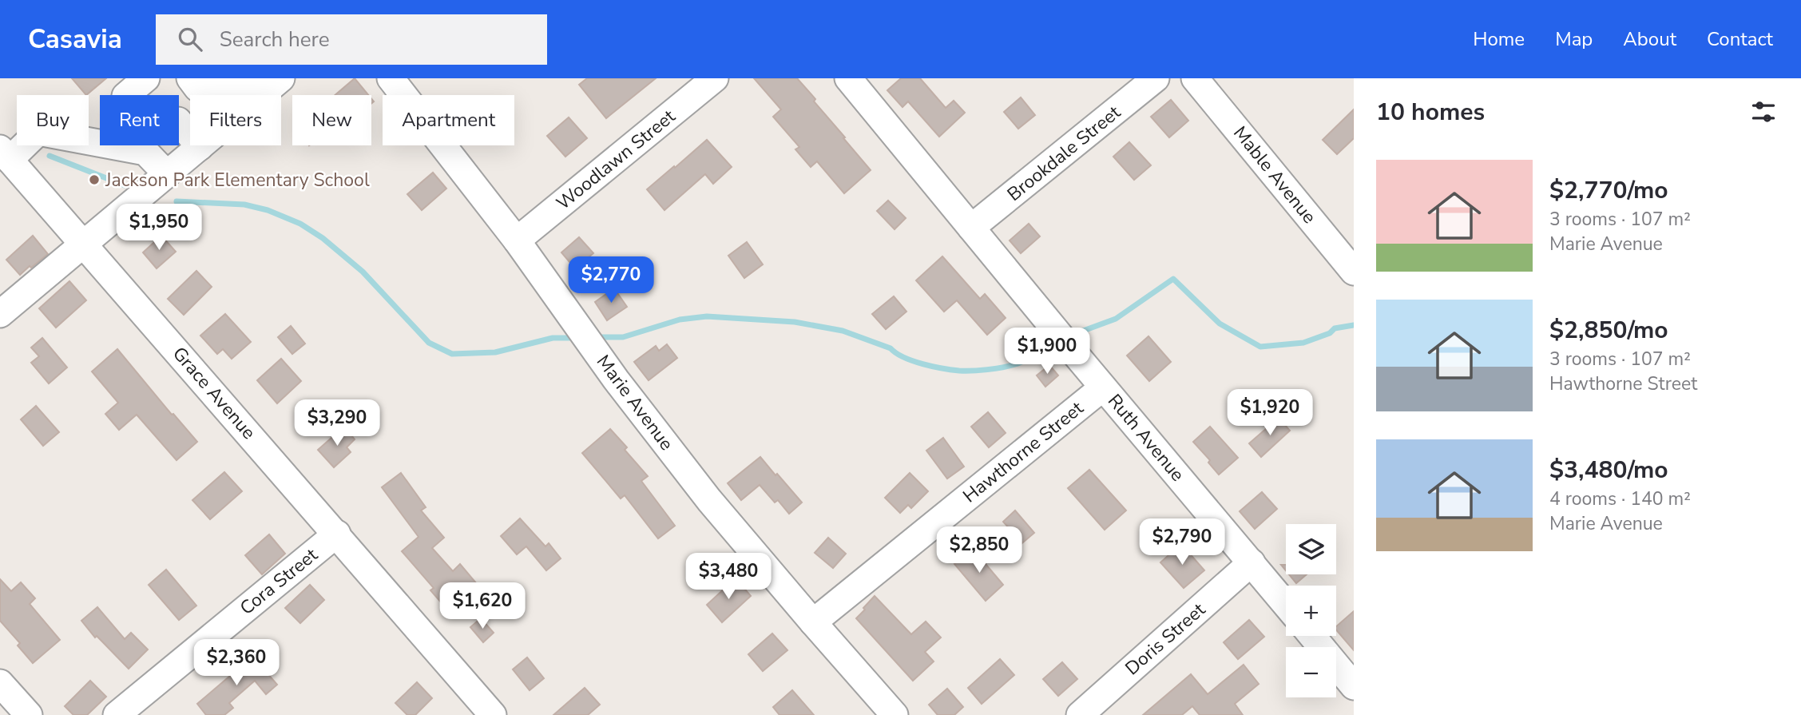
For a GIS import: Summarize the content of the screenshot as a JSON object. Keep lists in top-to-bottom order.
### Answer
{
  "streets": {
    "street": [
      "Brookdale Street",
      "Woodlawn Street",
      "Mable Avenue",
      "Grace Avenue",
      "Marie Avenue",
      "Ruth Avenue",
      "Hawthorne Street",
      "Cora Street",
      "Doris Street"
    ]
  },
  "crossings": [
    ["Brookdale Street", "Ruth Avenue"],
    ["Woodlawn Street", "Marie Avenue"],
    ["Grace Avenue", "Cora Street"],
    ["Marie Avenue", "Hawthorne Street"],
    ["Ruth Avenue", "Hawthorne Street"],
    ["Ruth Avenue", "Doris Street"]
  ],
  "places": ["Jackson Park Elementary School"],
  "page": {
    "header": "Casavia",
    "search": "Search here",
    "nav": [
      "Home",
      "Map",
      "About",
      "Contact"
    ],
    "heading": "10 homes",
    "chip": [
      "Buy",
      "Rent",
      "Filters",
      "New",
      "Apartment"
    ],
    "list": [
      {
        "name": "$2,770/mo",
        "note": "3 rooms · 107 m² · Marie Avenue"
      },
      {
        "name": "$2,850/mo",
        "note": "3 rooms · 107 m² · Hawthorne Street"
      },
      {
        "name": "$3,480/mo",
        "note": "4 rooms · 140 m² · Marie Avenue"
      }
    ],
    "price": [
      "$1,950",
      "$2,770",
      "$1,900",
      "$1,920",
      "$3,290",
      "$2,790",
      "$2,850",
      "$3,480",
      "$1,620",
      "$2,360"
    ],
    "map_buttons": ["+", "−"]
  }
}
